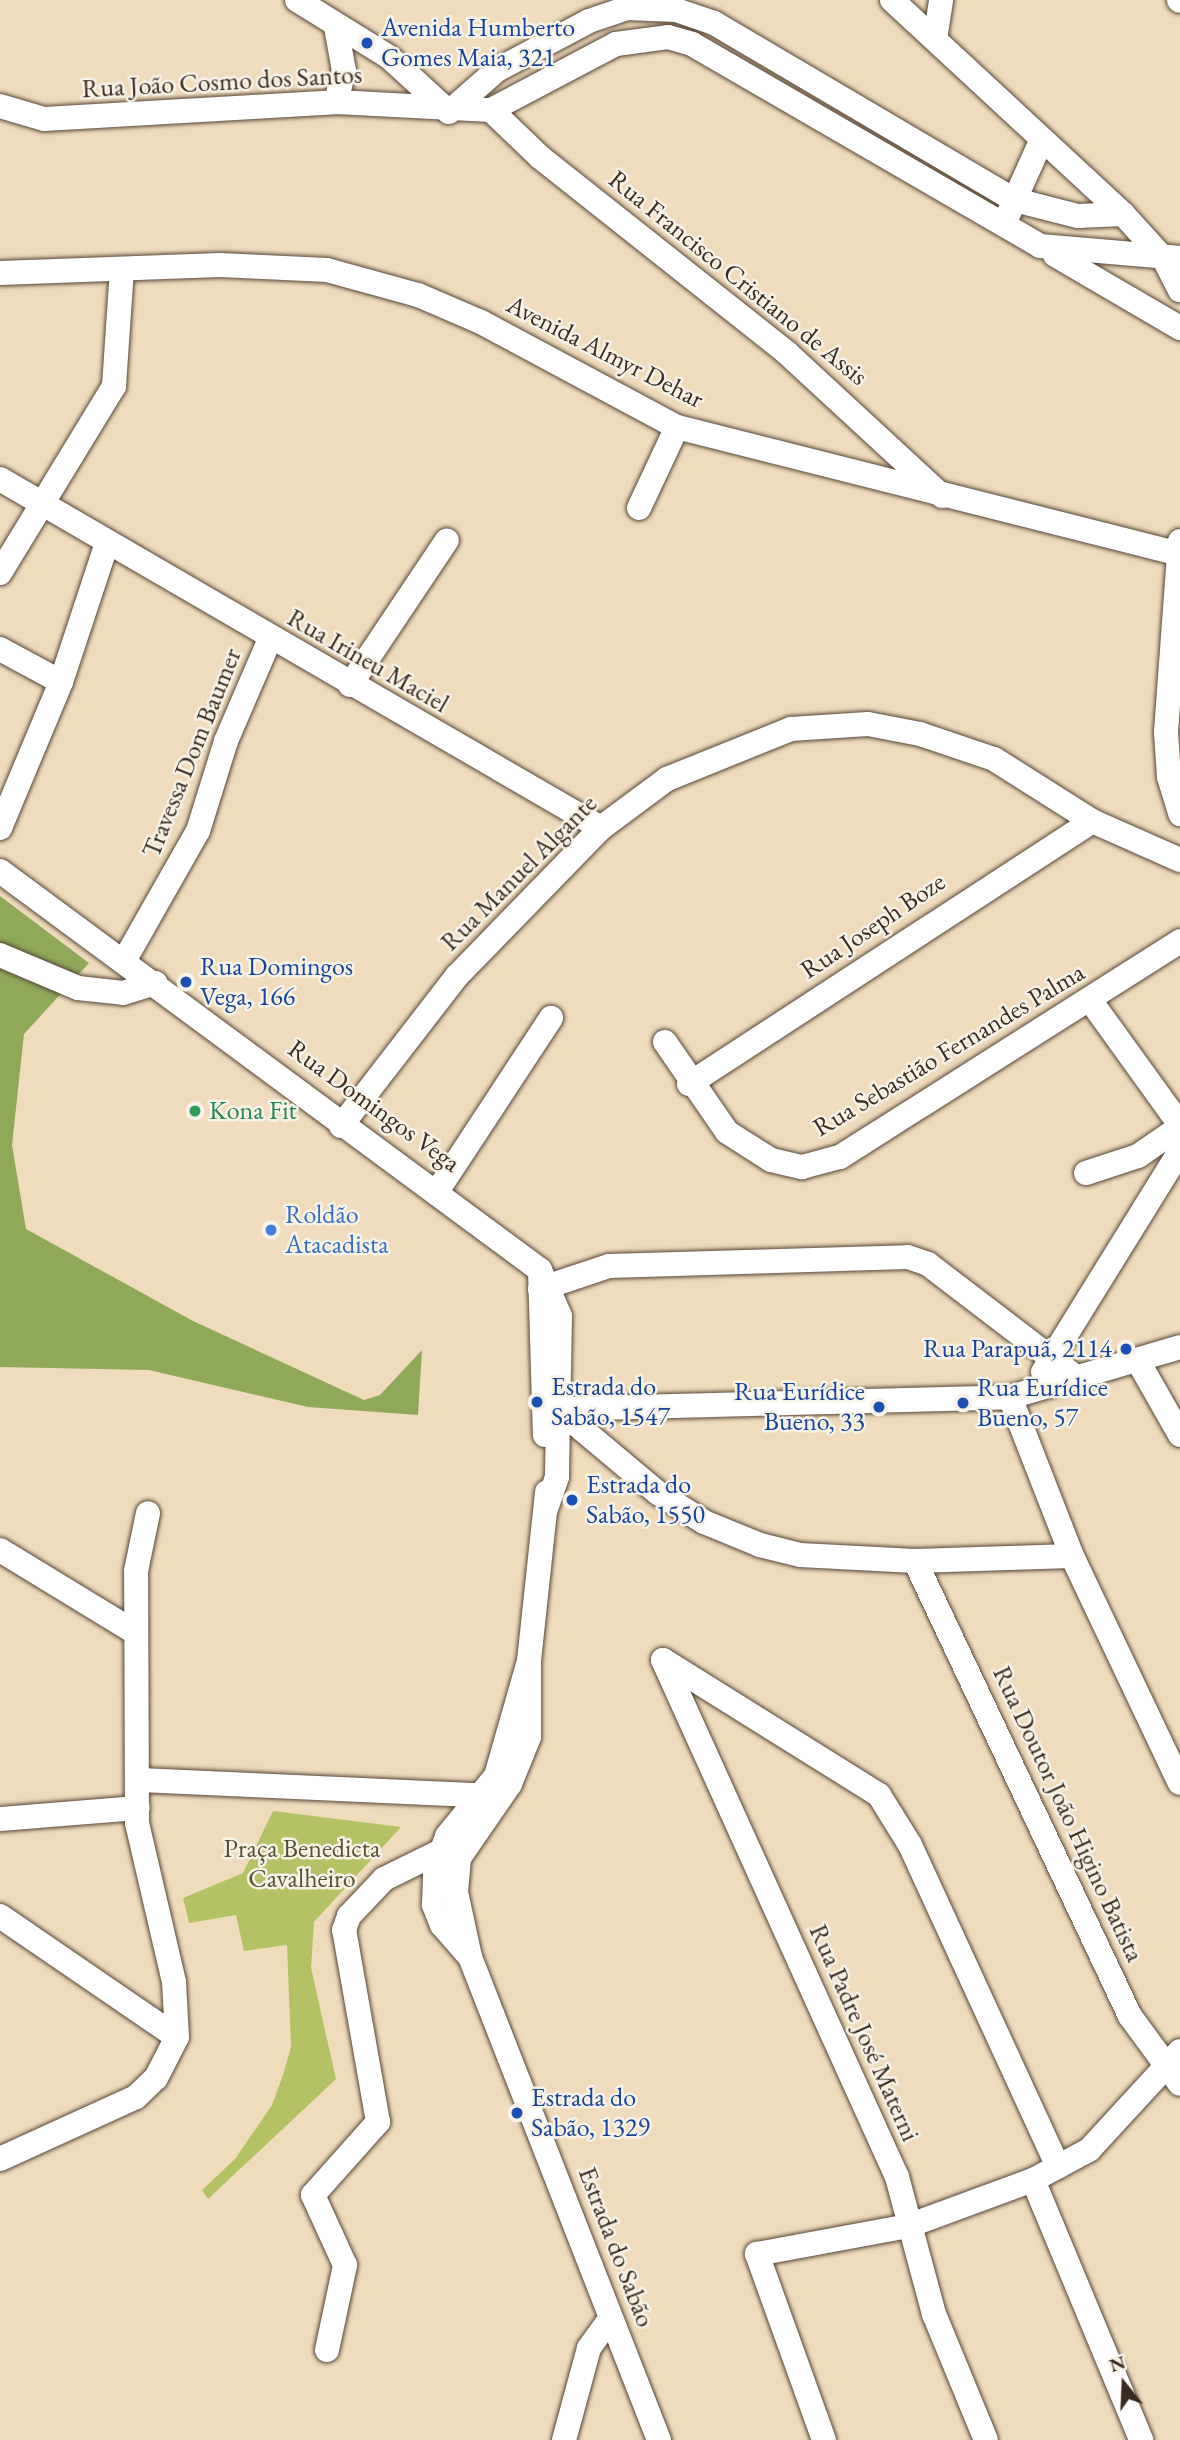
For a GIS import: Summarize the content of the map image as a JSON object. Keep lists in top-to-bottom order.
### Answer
{
  "streets": {
    "street": [
      "Rua João Cosmo dos Santos",
      "Rua Francisco Cristiano de Assis",
      "Avenida Almyr Dehar",
      "Rua Irineu Maciel",
      "Travessa Dom Baumer",
      "Rua Manuel Algante",
      "Rua Joseph Boze",
      "Rua Sebastião Fernandes Palma",
      "Rua Domingos Vega",
      "Rua Doutor João Higino Batista",
      "Rua Padre José Materni",
      "Estrada do Sabão"
    ]
  },
  "crossings": [
    ["Rua João Cosmo dos Santos", "Rua Francisco Cristiano de Assis"],
    ["Rua Francisco Cristiano de Assis", "Avenida Almyr Dehar"],
    ["Rua Irineu Maciel", "Travessa Dom Baumer"],
    ["Rua Irineu Maciel", "Rua Manuel Algante"],
    ["Travessa Dom Baumer", "Rua Domingos Vega"],
    ["Rua Manuel Algante", "Rua Joseph Boze"],
    ["Rua Manuel Algante", "Rua Domingos Vega"],
    ["Rua Joseph Boze", "Rua Sebastião Fernandes Palma"],
    ["Rua Domingos Vega", "Estrada do Sabão"]
  ],
  "parks": ["Praça Benedicta Cavalheiro"],
  "places": [
    "Avenida Humberto Gomes Maia, 321",
    "Rua Domingos Vega, 166",
    "Kona Fit",
    "Roldão Atacadista",
    "Rua Parapuã, 2114",
    "Estrada do Sabão, 1547",
    "Rua Eurídice Bueno, 57",
    "Rua Eurídice Bueno, 33",
    "Estrada do Sabão, 1550",
    "Estrada do Sabão, 1329"
  ],
  "north": "top"
}
